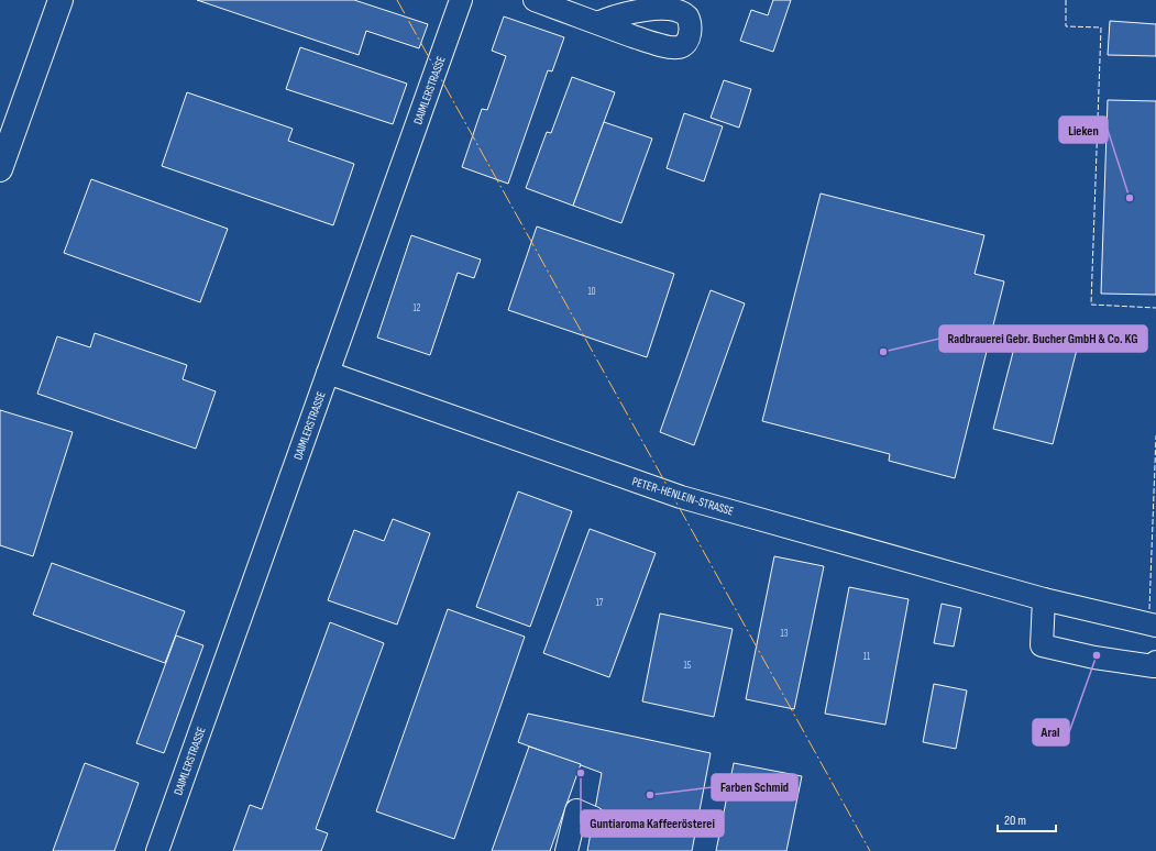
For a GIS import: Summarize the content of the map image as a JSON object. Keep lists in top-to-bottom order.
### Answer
{
  "streets": {
    "street": ["DAIMLERSTRASSE", "PETER-HENLEIN-STRASSE"]
  },
  "crossings": [
    ["DAIMLERSTRASSE", "PETER-HENLEIN-STRASSE"]
  ],
  "places": [
    "Lieken",
    "Radbrauerei Gebr. Bucher GmbH & Co. KG",
    "Aral",
    "Guntiaroma Kaffeerösterei",
    "Farben Schmid"
  ],
  "house_numbers": [
    "10",
    "12",
    "17",
    "13",
    "11",
    "15"
  ],
  "scale_bar": "20 m"
}
